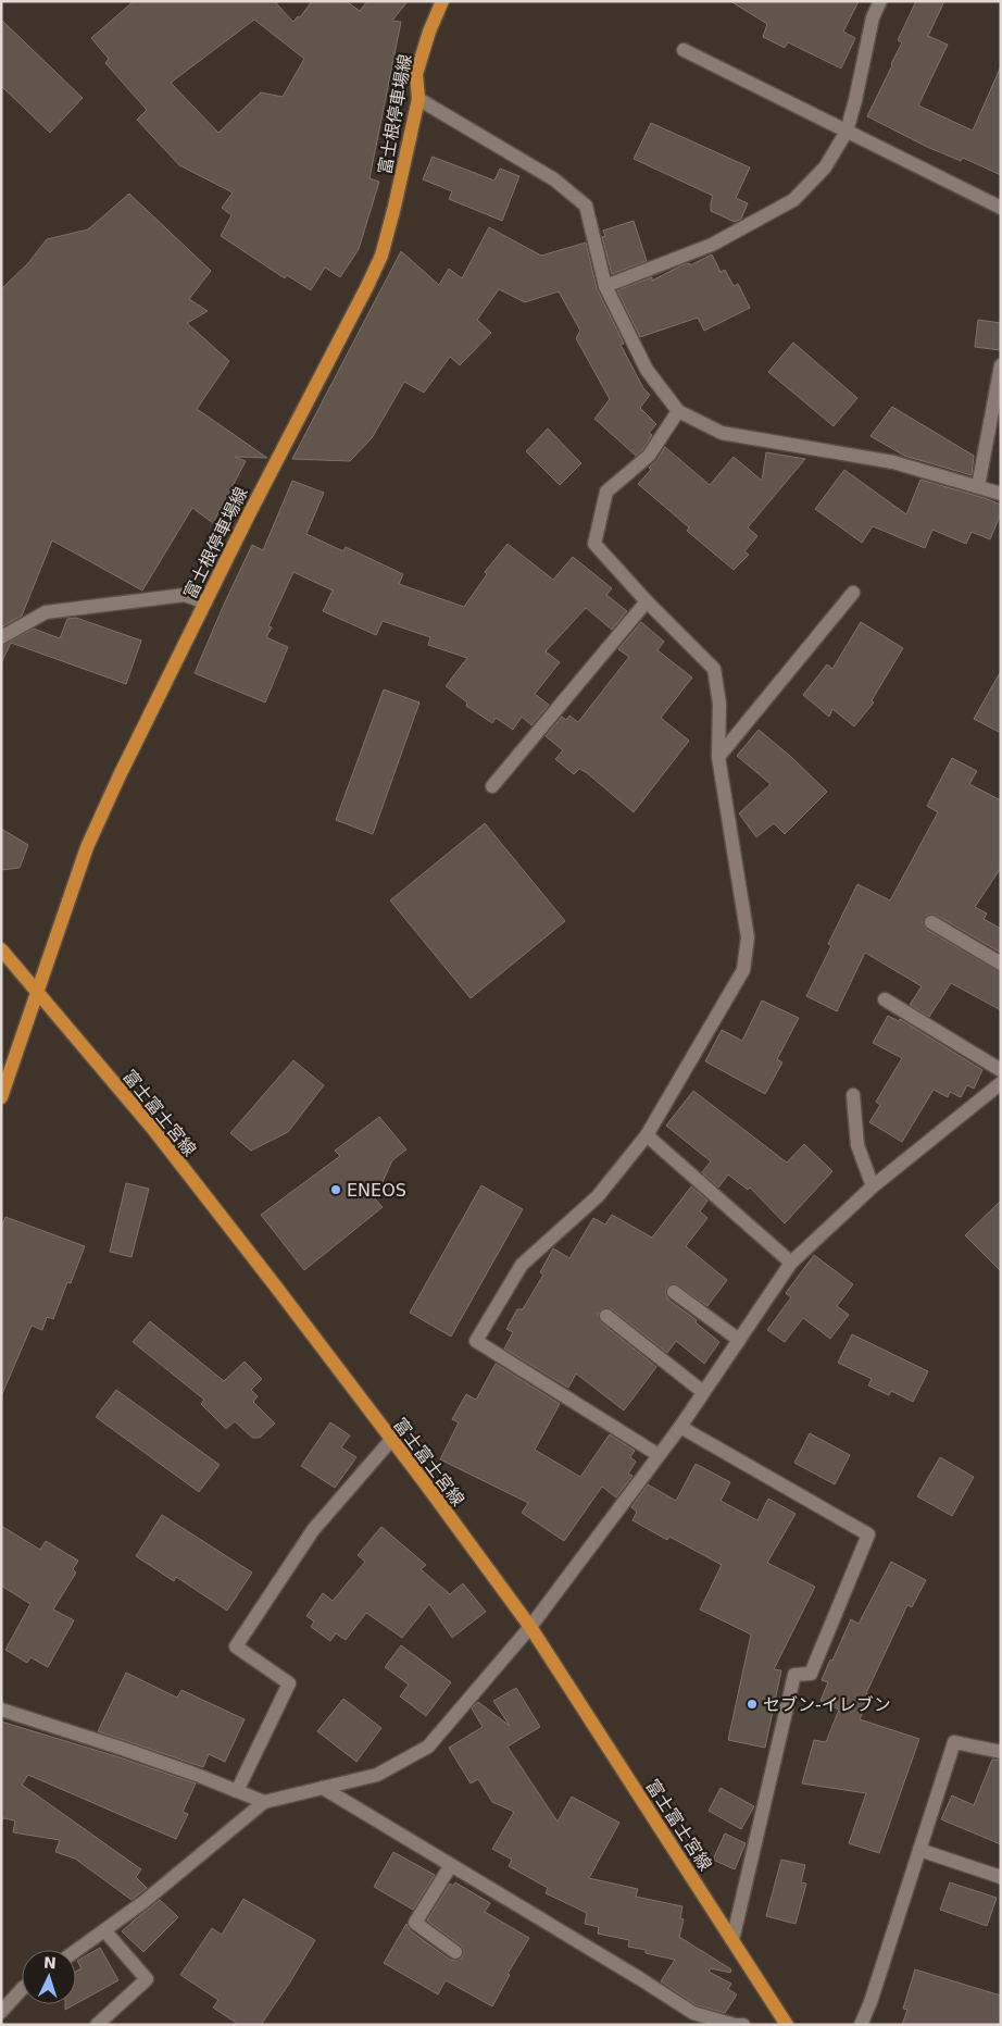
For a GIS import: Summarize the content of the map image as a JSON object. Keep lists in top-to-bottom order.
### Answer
{
  "streets": {
    "main road": ["富士根停車場線", "富士富士宮線"]
  },
  "crossings": [
    ["富士根停車場線", "富士富士宮線"]
  ],
  "places": ["ENEOS", "セブン-イレブン"],
  "north": "top"
}
